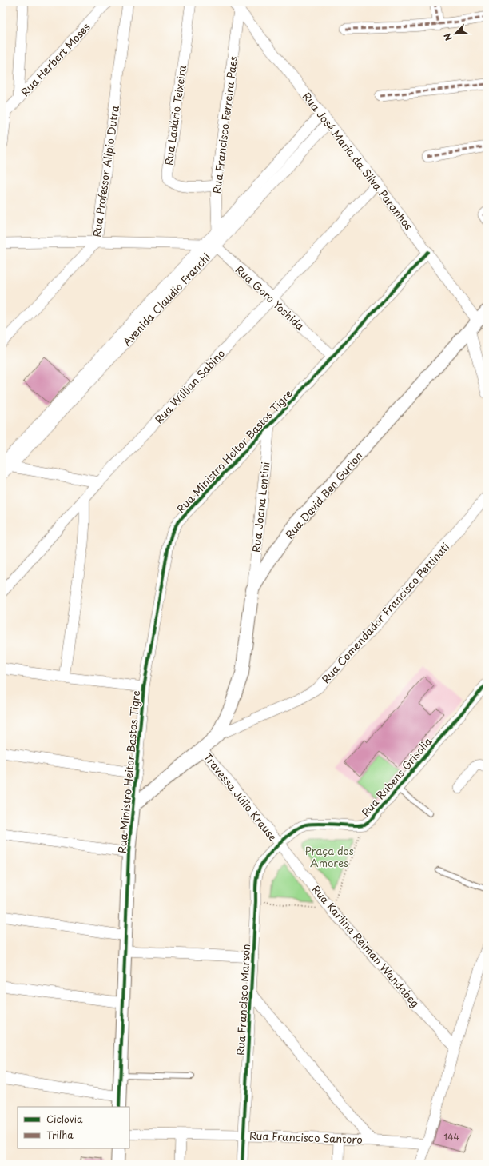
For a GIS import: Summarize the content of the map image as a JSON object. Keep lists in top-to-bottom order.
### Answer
{
  "streets": {
    "street": [
      "Rua Herbert Moses",
      "Rua Ladário Teixeira",
      "Rua Francisco Ferreira Paes",
      "Rua José Maria da Silva Paranhos",
      "Rua Professor Alípio Dutra",
      "Rua Goro Yoshida",
      "Avenida Claudio Franchi",
      "Rua Willian Sabino",
      "Rua Ministro Heitor Bastos Tigre",
      "Rua David Ben Gurion",
      "Rua Joana Lentini",
      "Rua Comendador Francisco Pettinati",
      "Rua Rubens Grisolia",
      "Travessa Júlio Krause",
      "Rua Karlina Reiman Wandabeg",
      "Rua Francisco Marson",
      "Rua Francisco Santoro"
    ]
  },
  "crossings": [
    ["Rua Ladário Teixeira", "Rua Francisco Ferreira Paes"],
    ["Rua Francisco Ferreira Paes", "Rua José Maria da Silva Paranhos"],
    ["Rua Francisco Ferreira Paes", "Avenida Claudio Franchi"],
    ["Rua José Maria da Silva Paranhos", "Avenida Claudio Franchi"],
    ["Rua José Maria da Silva Paranhos", "Rua Willian Sabino"],
    ["Rua José Maria da Silva Paranhos", "Rua Ministro Heitor Bastos Tigre"],
    ["Rua José Maria da Silva Paranhos", "Rua David Ben Gurion"],
    ["Rua Goro Yoshida", "Avenida Claudio Franchi"],
    ["Rua Goro Yoshida", "Rua Willian Sabino"],
    ["Rua Goro Yoshida", "Rua Ministro Heitor Bastos Tigre"],
    ["Rua Ministro Heitor Bastos Tigre", "Rua David Ben Gurion"],
    ["Rua Ministro Heitor Bastos Tigre", "Rua Joana Lentini"],
    ["Rua David Ben Gurion", "Rua Joana Lentini"],
    ["Rua David Ben Gurion", "Rua Comendador Francisco Pettinati"],
    ["Rua David Ben Gurion", "Travessa Júlio Krause"],
    ["Rua Rubens Grisolia", "Travessa Júlio Krause"],
    ["Rua Rubens Grisolia", "Rua Karlina Reiman Wandabeg"],
    ["Rua Rubens Grisolia", "Rua Francisco Marson"],
    ["Travessa Júlio Krause", "Rua Karlina Reiman Wandabeg"],
    ["Travessa Júlio Krause", "Rua Francisco Marson"],
    ["Rua Karlina Reiman Wandabeg", "Rua Francisco Marson"],
    ["Rua Francisco Marson", "Rua Francisco Santoro"]
  ],
  "parks": ["Praça dos Amores"],
  "house_numbers": ["144"],
  "legend": ["Ciclovia", "Trilha"],
  "north": "bottom left"
}
